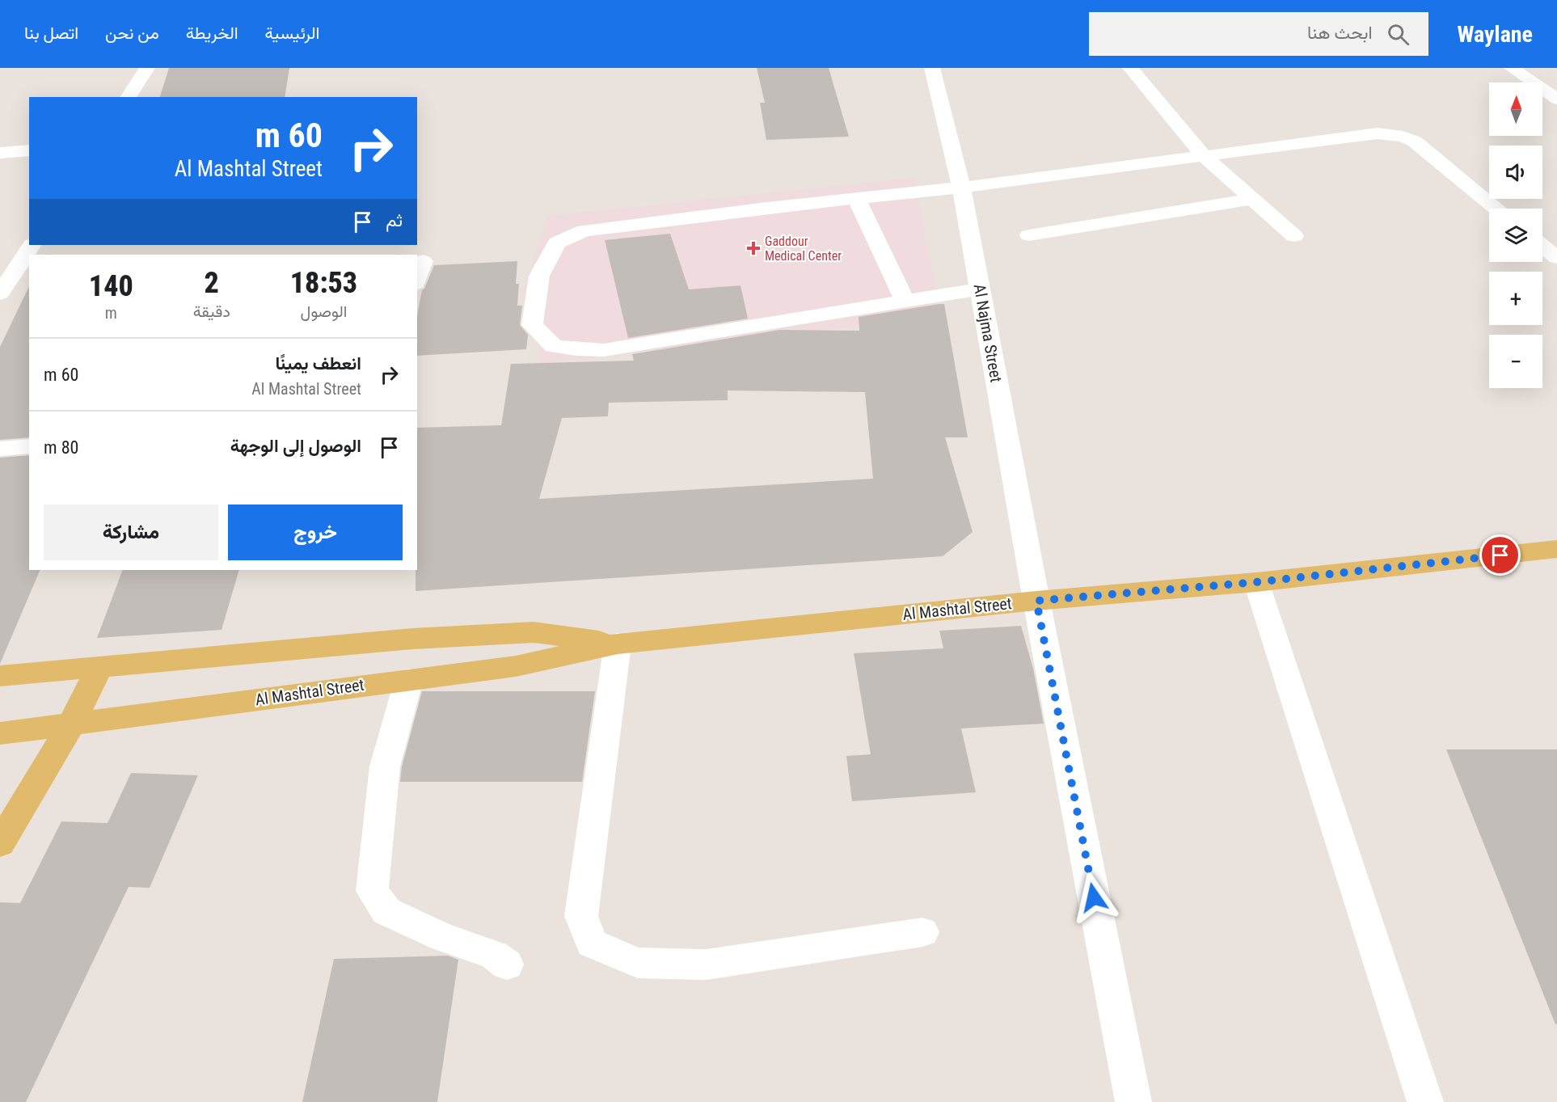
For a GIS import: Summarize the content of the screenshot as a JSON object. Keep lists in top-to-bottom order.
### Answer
{
  "streets": {
    "main road": ["Al Mashtal Street"],
    "street": ["Al Najma Street"]
  },
  "crossings": [
    ["Al Najma Street", "Al Mashtal Street"]
  ],
  "places": {
    "health": ["Gaddour Medical Center"]
  },
  "north": "top",
  "page": {
    "header": "Waylane",
    "search": "ابحث هنا",
    "nav": [
      "الرئيسية",
      "الخريطة",
      "من نحن",
      "اتصل بنا"
    ],
    "map_buttons": ["+", "−"],
    "turn": ["60 m", "Al Mashtal Street"],
    "then": "ثم",
    "eta": [
      "18:53",
      "الوصول",
      "2",
      "دقيقة",
      "140",
      "m"
    ],
    "list": [
      {
        "name": "انعطف يمينًا",
        "note": "Al Mashtal Street",
        "value": "60 m"
      },
      {
        "name": "الوصول إلى الوجهة",
        "value": "80 m"
      }
    ],
    "buttons": ["خروج", "مشاركة"]
  }
}
